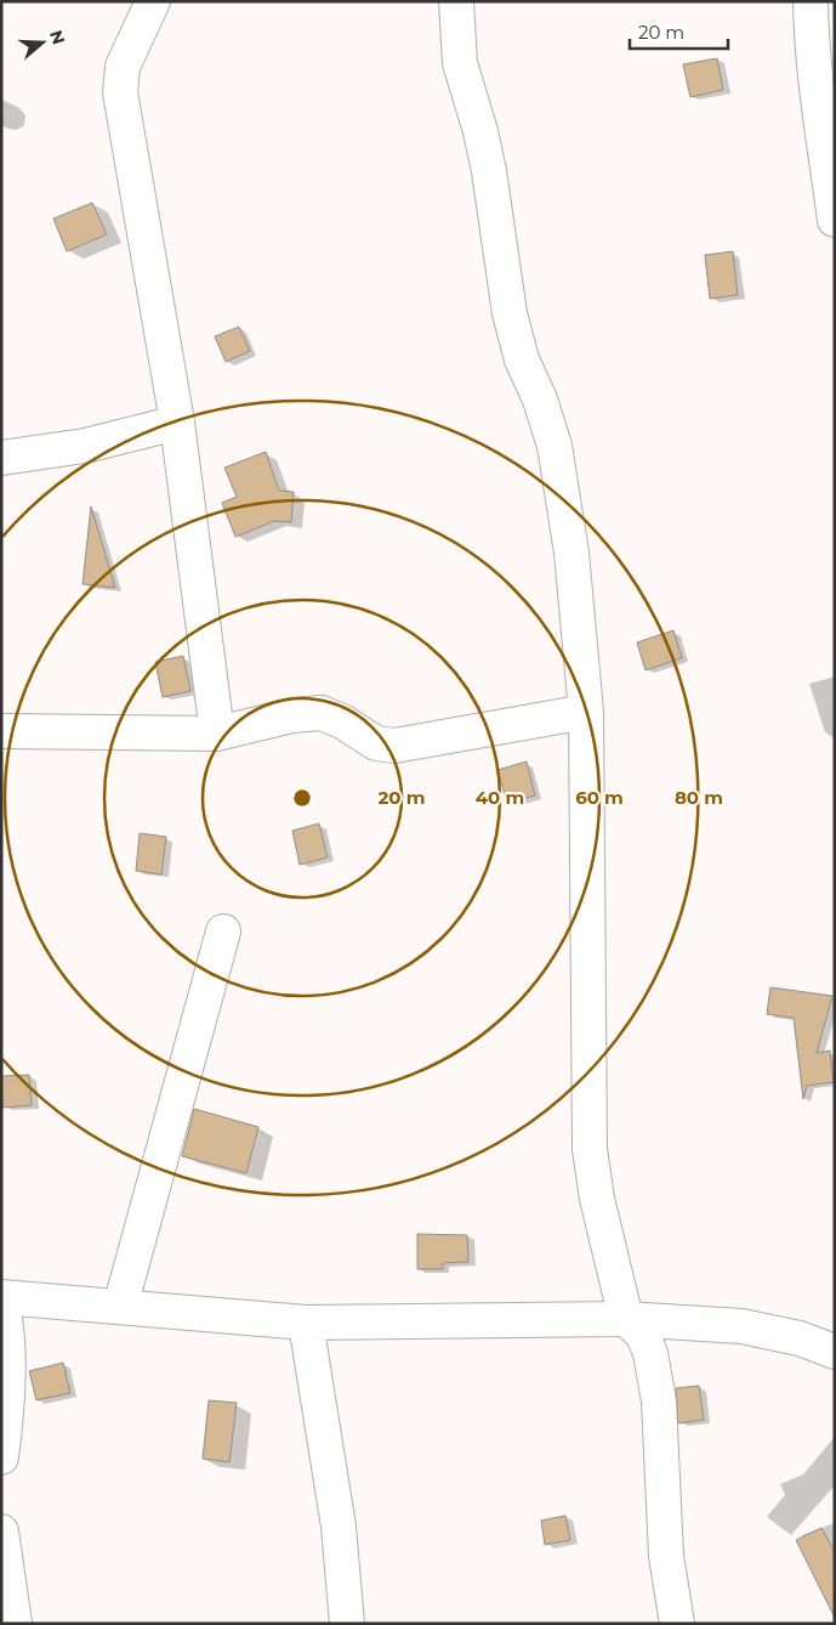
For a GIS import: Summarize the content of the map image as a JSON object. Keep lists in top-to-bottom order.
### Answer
{
  "scale_bar": "20 m",
  "north": "right",
  "rings": [
    "20 m",
    "40 m",
    "60 m",
    "80 m"
  ]
}
